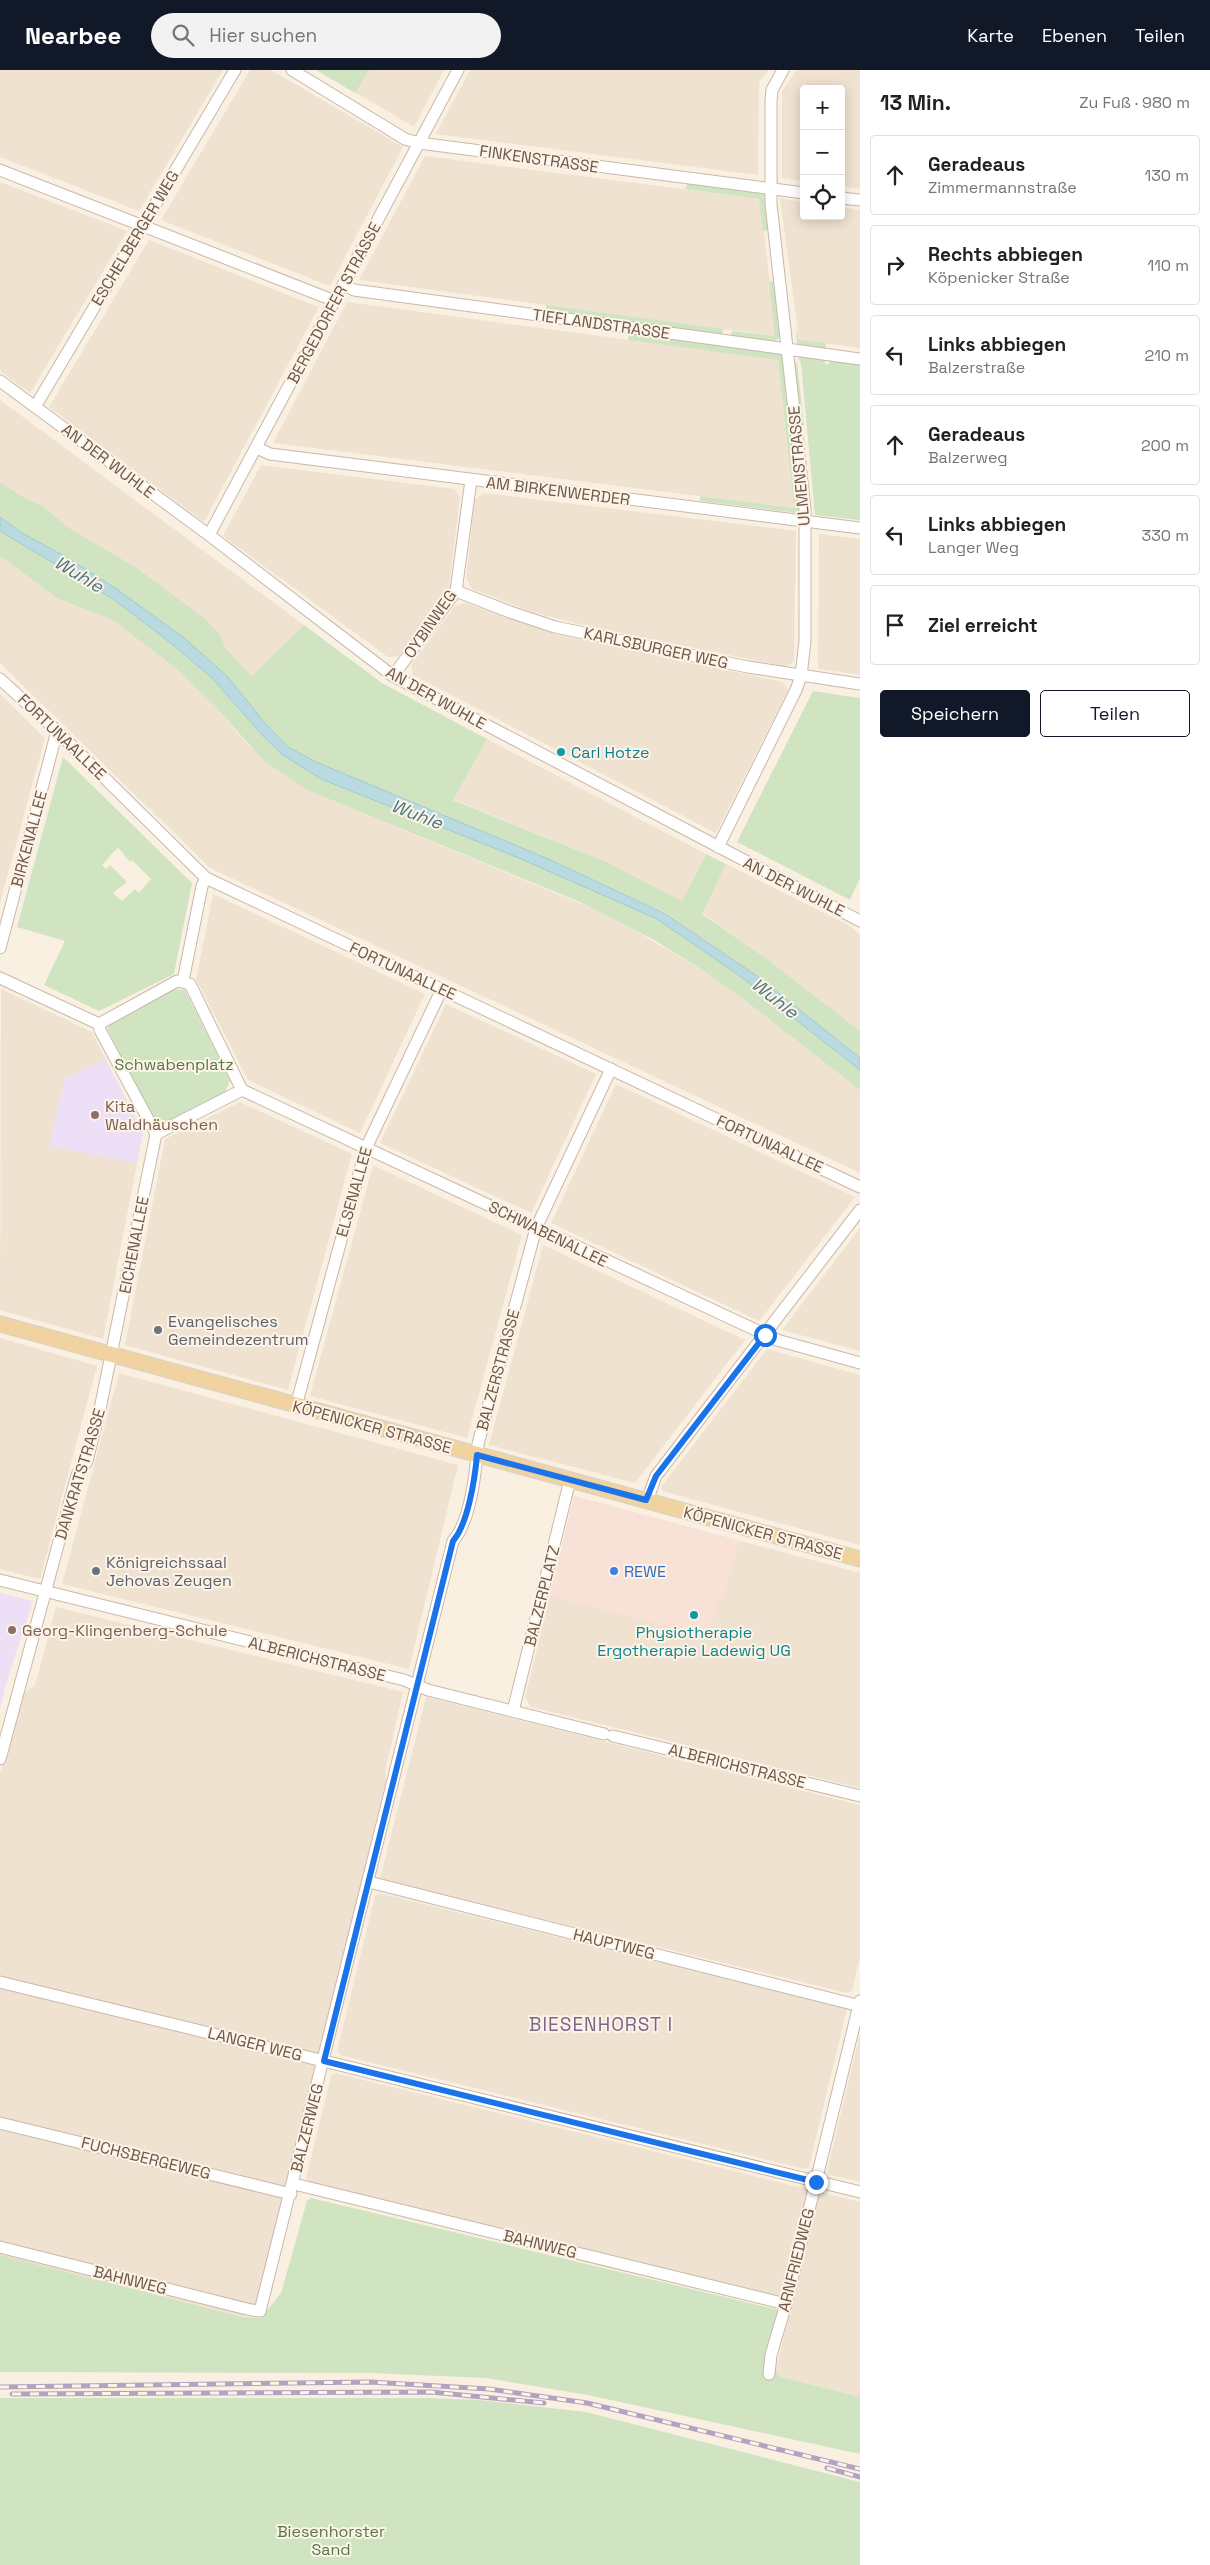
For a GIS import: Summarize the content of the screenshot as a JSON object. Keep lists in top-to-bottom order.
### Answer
{
  "streets": {
    "main road": ["KÖPENICKER STRASSE"],
    "street": [
      "FINKENSTRASSE",
      "ESCHELBERGER WEG",
      "BERGEDORFER STRASSE",
      "TIEFLANDSTRASSE",
      "AN DER WUHLE",
      "ULMENSTRASSE",
      "AM BIRKENWERDER",
      "OYBINWEG",
      "KARLSBURGER WEG",
      "FORTUNAALLEE",
      "BIRKENALLEE",
      "ELSENALLEE",
      "SCHWABENALLEE",
      "EICHENALLEE",
      "BALZERSTRASSE",
      "DANKRATSTRASSE",
      "BALZERPLATZ",
      "ALBERICHSTRASSE",
      "HAUPTWEG",
      "LANGER WEG",
      "BALZERWEG",
      "FUCHSBERGEWEG",
      "BAHNWEG",
      "ARNFRIEDWEG"
    ]
  },
  "crossings": [
    ["FINKENSTRASSE", "BERGEDORFER STRASSE"],
    ["FINKENSTRASSE", "ULMENSTRASSE"],
    ["ESCHELBERGER WEG", "AN DER WUHLE"],
    ["BERGEDORFER STRASSE", "TIEFLANDSTRASSE"],
    ["BERGEDORFER STRASSE", "AN DER WUHLE"],
    ["BERGEDORFER STRASSE", "AM BIRKENWERDER"],
    ["TIEFLANDSTRASSE", "ULMENSTRASSE"],
    ["AN DER WUHLE", "ULMENSTRASSE"],
    ["AN DER WUHLE", "OYBINWEG"],
    ["ULMENSTRASSE", "AM BIRKENWERDER"],
    ["ULMENSTRASSE", "KARLSBURGER WEG"],
    ["AM BIRKENWERDER", "OYBINWEG"],
    ["OYBINWEG", "KARLSBURGER WEG"],
    ["FORTUNAALLEE", "BIRKENALLEE"],
    ["FORTUNAALLEE", "ELSENALLEE"],
    ["FORTUNAALLEE", "BALZERSTRASSE"],
    ["ELSENALLEE", "SCHWABENALLEE"],
    ["ELSENALLEE", "KÖPENICKER STRASSE"],
    ["SCHWABENALLEE", "BALZERSTRASSE"],
    ["EICHENALLEE", "KÖPENICKER STRASSE"],
    ["EICHENALLEE", "DANKRATSTRASSE"],
    ["BALZERSTRASSE", "KÖPENICKER STRASSE"],
    ["BALZERSTRASSE", "ALBERICHSTRASSE"],
    ["BALZERSTRASSE", "BALZERWEG"],
    ["KÖPENICKER STRASSE", "DANKRATSTRASSE"],
    ["KÖPENICKER STRASSE", "BALZERPLATZ"],
    ["DANKRATSTRASSE", "ALBERICHSTRASSE"],
    ["BALZERPLATZ", "ALBERICHSTRASSE"],
    ["HAUPTWEG", "BALZERWEG"],
    ["HAUPTWEG", "ARNFRIEDWEG"],
    ["LANGER WEG", "BALZERWEG"],
    ["LANGER WEG", "ARNFRIEDWEG"],
    ["BALZERWEG", "FUCHSBERGEWEG"],
    ["BALZERWEG", "BAHNWEG"],
    ["FUCHSBERGEWEG", "BAHNWEG"],
    ["BAHNWEG", "ARNFRIEDWEG"]
  ],
  "districts": ["BIESENHORST I"],
  "water": ["Wuhle"],
  "parks": ["Schwabenplatz", "Biesenhorster Sand"],
  "places": [
    "Carl Hotze",
    "Kita Waldhäuschen",
    "Evangelisches Gemeindezentrum",
    "Königreichssaal Jehovas Zeugen",
    "REWE",
    "Physiotherapie Ergotherapie Ladewig UG",
    "Georg-Klingenberg-Schule"
  ],
  "page": {
    "header": "Nearbee",
    "search": "Hier suchen",
    "nav": ["Karte", "Ebenen", "Teilen"],
    "heading": ["13 Min.", "Zu Fuß · 980 m"],
    "map_buttons": ["+", "−"],
    "list": [
      ["Geradeaus", "Zimmermannstraße", "130 m"],
      ["Rechts abbiegen", "Köpenicker Straße", "110 m"],
      ["Links abbiegen", "Balzerstraße", "210 m"],
      ["Geradeaus", "Balzerweg", "200 m"],
      ["Links abbiegen", "Langer Weg", "330 m"],
      "Ziel erreicht"
    ],
    "buttons": ["Speichern", "Teilen"]
  }
}
